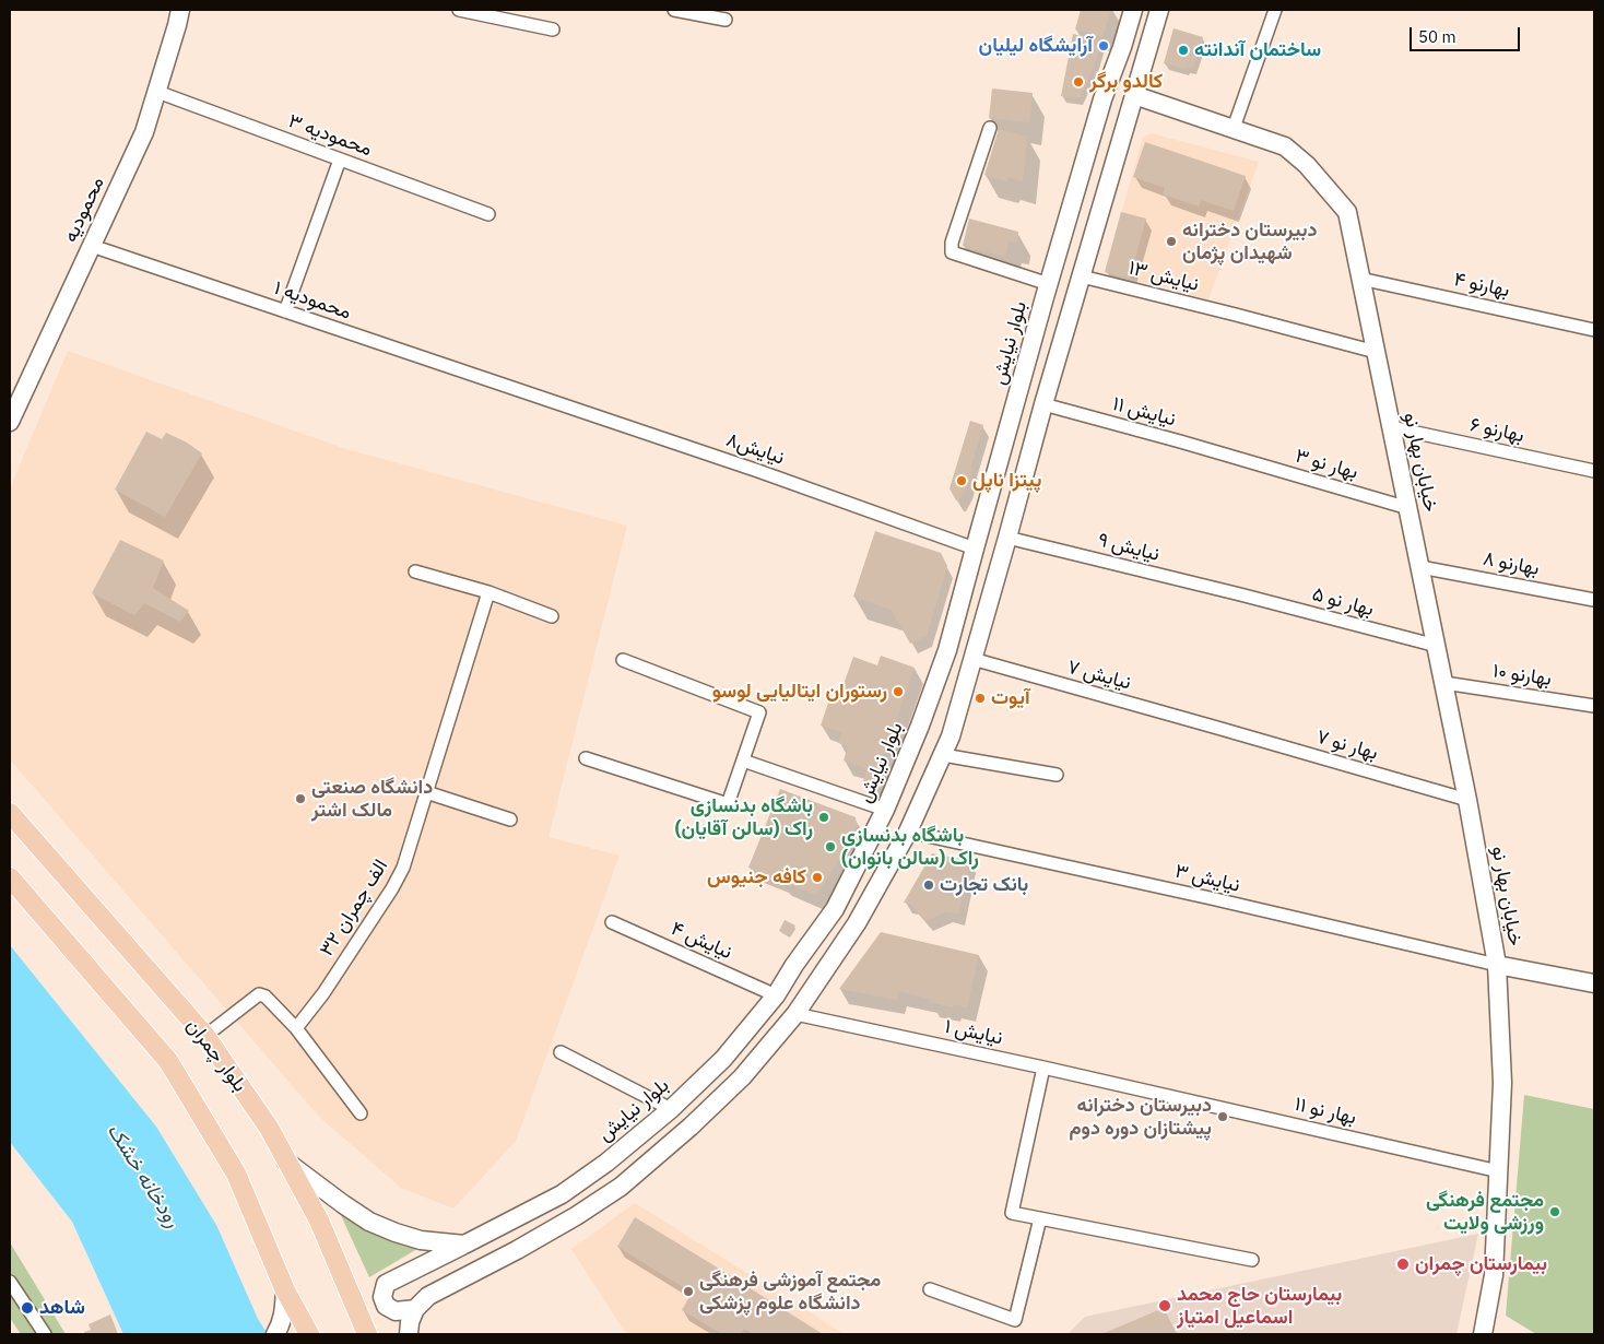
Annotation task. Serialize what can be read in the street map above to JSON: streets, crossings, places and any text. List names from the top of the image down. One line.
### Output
{"streets":{"main road":["محمودیه","بلوار نیایش","خیابان بهار نو","بلوار چمران"],"street":["۳ محمودیه","نیایش ۱۳","۴ بهارنو","۱ محمودیه","نیایش ۱۱","۶ بهارنو","نیایش۸","۳ بهار نو","نیایش ۹","۸ بهارنو","۵ بهار نو","نیایش ۷","۱۰ بهارنو","۷ بهار نو","نیایش ۳","۳۲ الف چمران","نیایش ۴","نیایش ۱","۱۱ بهار نو"]},"crossings":[["۳ محمودیه","محمودیه"],["محمودیه","۱ محمودیه"],["نیایش ۱۳","خیابان بهار نو"],["۴ بهارنو","خیابان بهار نو"],["۱ محمودیه","نیایش۸"],["بلوار نیایش","نیایش۸"],["بلوار نیایش","نیایش ۴"],["نیایش ۱۱","۳ بهار نو"],["۶ بهارنو","خیابان بهار نو"],["خیابان بهار نو","۳ بهار نو"],["خیابان بهار نو","۸ بهارنو"],["خیابان بهار نو","۵ بهار نو"],["خیابان بهار نو","۱۰ بهارنو"],["خیابان بهار نو","۷ بهار نو"],["خیابان بهار نو","نیایش ۳"],["خیابان بهار نو","۱۱ بهار نو"],["نیایش ۹","۵ بهار نو"],["نیایش ۷","۷ بهار نو"],["نیایش ۱","۱۱ بهار نو"]],"water":["رودخانه خشک"],"places":["آرایشگاه لیلیان","ساختمان آندانته","کالدو برگر","دبیرستان دخترانه شهیدان پژمان","پیتزا ناپل","رستوران ایتالیایی لوسو","آیوت","دانشگاه صنعتی مالک اشتر","باشگاه بدنسازی راک (سالن آقایان)","باشگاه بدنسازی راک (سالن بانوان)","کافه جنیوس","بانک تجارت","دبیرستان دخترانه پیشتازان دوره دوم","مجتمع فرهنگی ورزشی ولایت","بیمارستان چمران","مجتمع آموزشی فرهنگی دانشگاه علوم پزشکی","بیمارستان حاج محمد اسماعیل امتیاز","شاهد"],"scale_bar":"50 m"}
